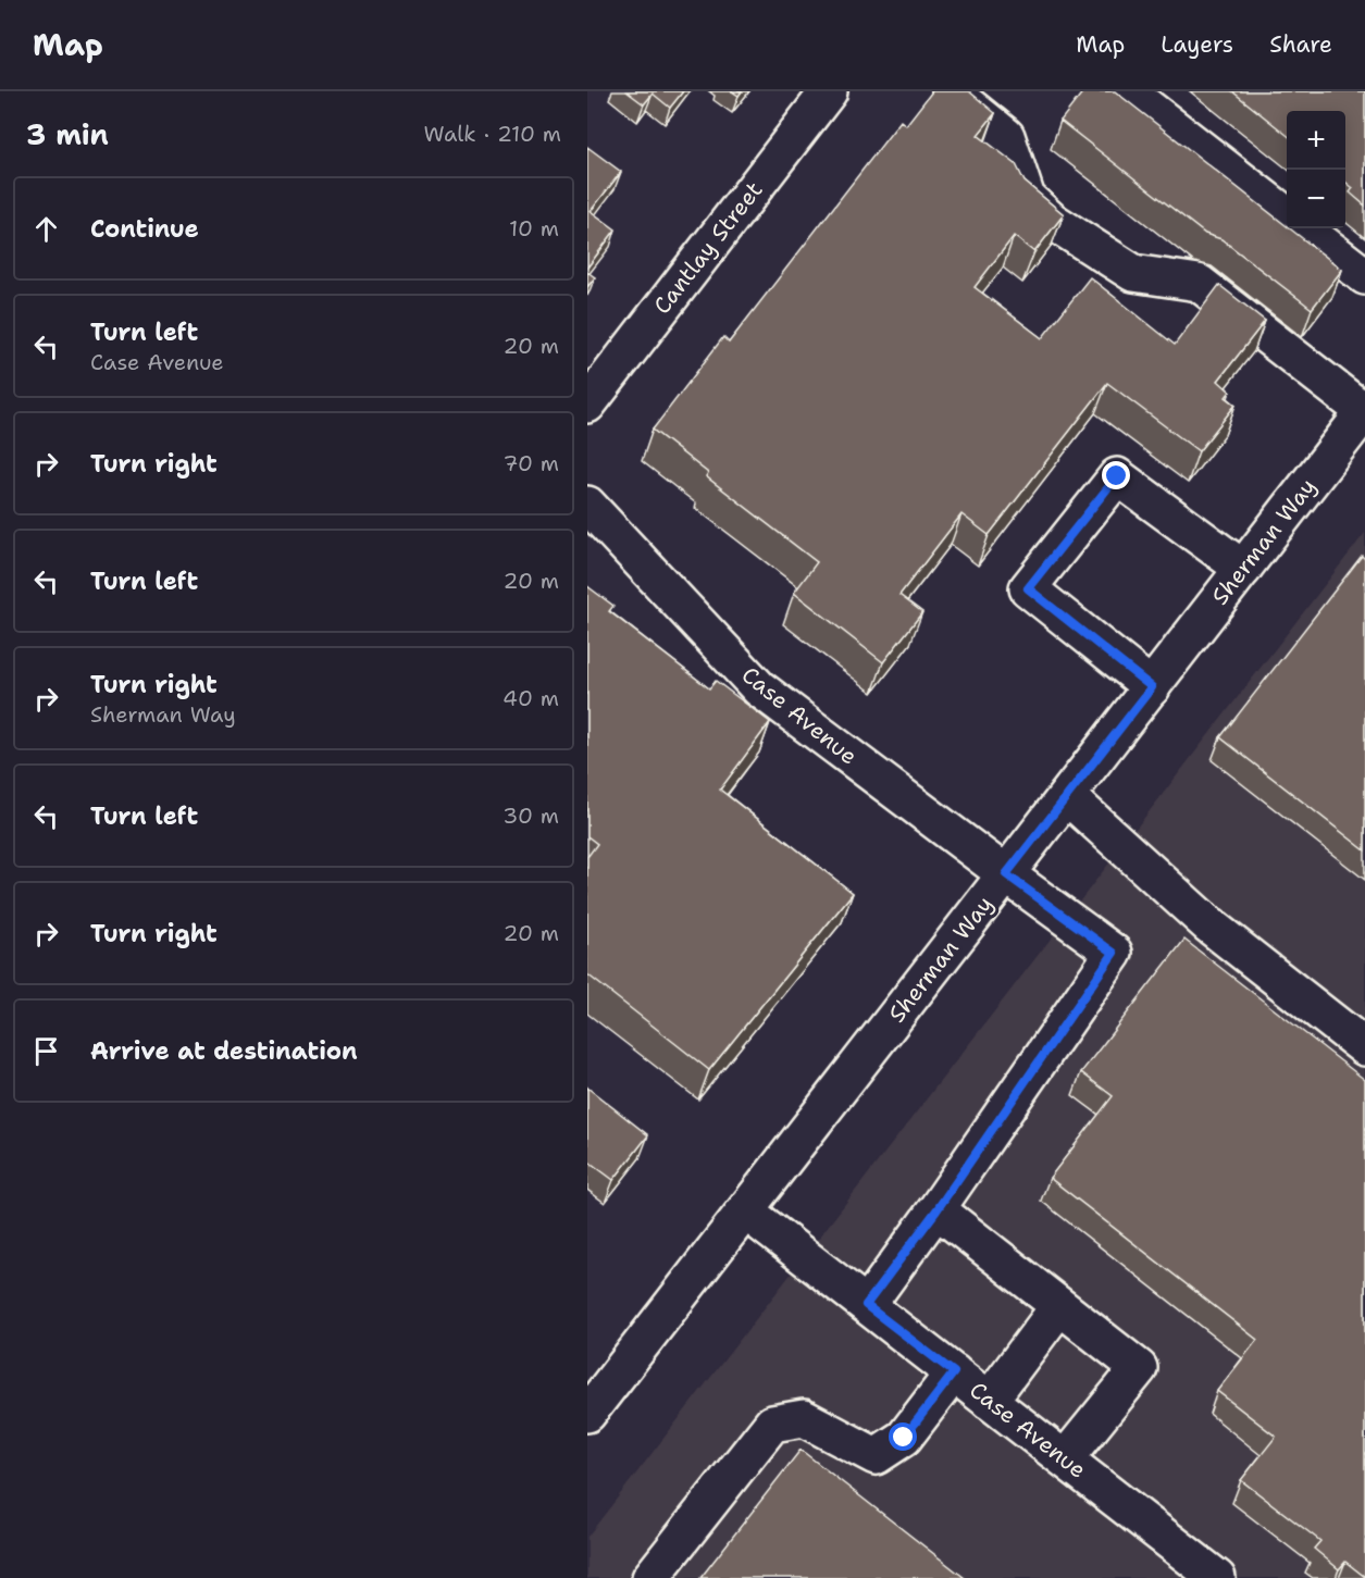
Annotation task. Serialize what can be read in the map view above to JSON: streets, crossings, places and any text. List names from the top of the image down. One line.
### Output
{"streets":{"street":["Cantlay Street","Sherman Way","Case Avenue"]},"crossings":[["Sherman Way","Case Avenue"]],"page":{"header":"Map","nav":["Map","Layers","Share"],"heading":["3 min","Walk · 210 m"],"map_buttons":["+","−"],"list":[["Continue","10 m"],["Turn left","Case Avenue","20 m"],["Turn right","70 m"],["Turn left","20 m"],["Turn right","Sherman Way","40 m"],["Turn left","30 m"],["Turn right","20 m"],"Arrive at destination"]}}
